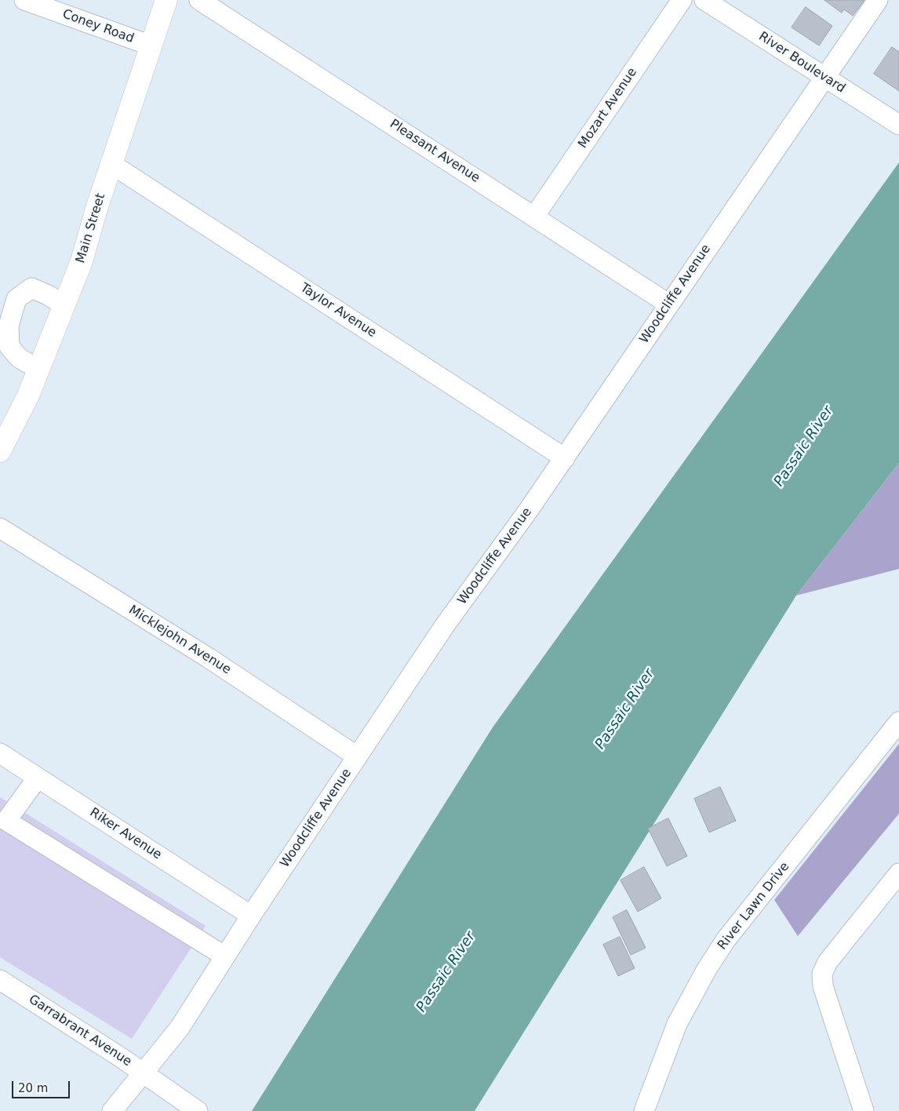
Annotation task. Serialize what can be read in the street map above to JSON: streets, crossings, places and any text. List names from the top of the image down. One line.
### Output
{"streets":{"main road":["Main Street"],"street":["Coney Road","River Boulevard","Mozart Avenue","Pleasant Avenue","Woodcliffe Avenue","Taylor Avenue","Micklejohn Avenue","Riker Avenue","River Lawn Drive","Garrabrant Avenue"]},"crossings":[["Coney Road","Main Street"],["River Boulevard","Woodcliffe Avenue"],["Mozart Avenue","Pleasant Avenue"],["Pleasant Avenue","Woodcliffe Avenue"],["Main Street","Taylor Avenue"],["Woodcliffe Avenue","Taylor Avenue"],["Woodcliffe Avenue","Micklejohn Avenue"],["Woodcliffe Avenue","Riker Avenue"],["Woodcliffe Avenue","Garrabrant Avenue"]],"water":["Passaic River"],"scale_bar":"20 m"}
